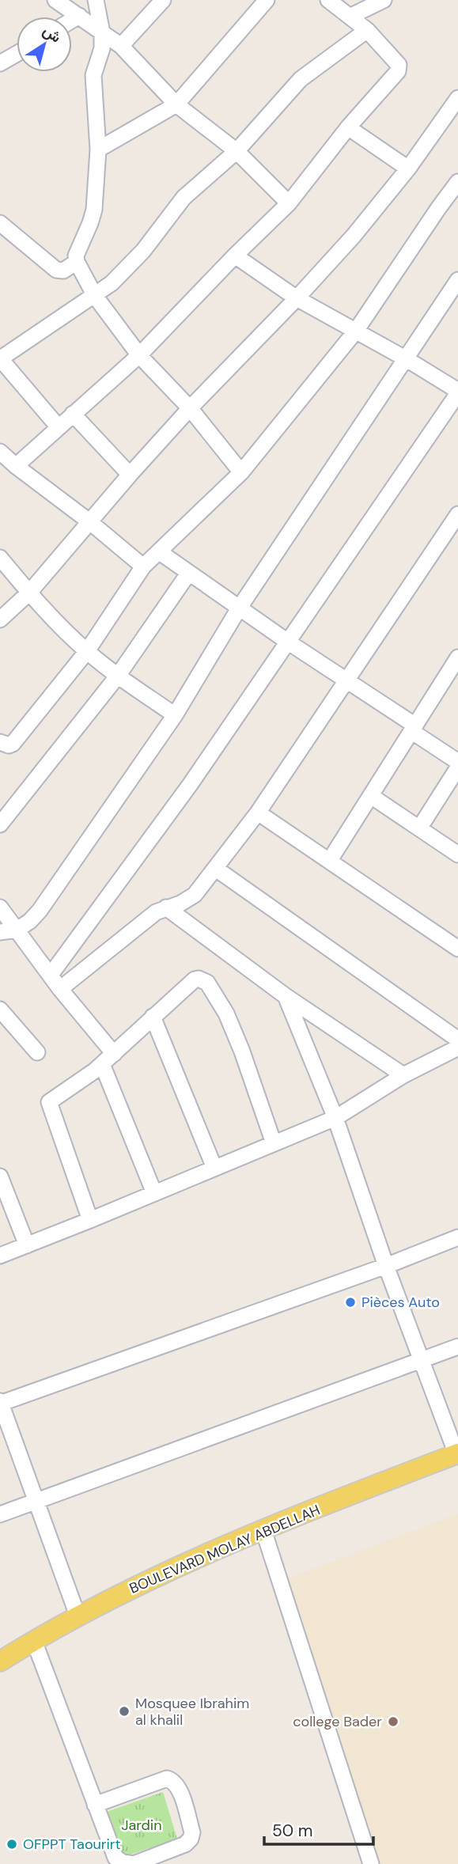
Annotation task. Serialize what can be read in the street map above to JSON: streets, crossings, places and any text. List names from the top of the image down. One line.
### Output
{"streets":{"main road":["BOULEVARD MOLAY ABDELLAH"]},"parks":["Jardin"],"places":["Pièces Auto","Mosquee Ibrahim al khalil","college Bader","OFPPT Taourirt"],"scale_bar":"50 m","north":"top right"}
